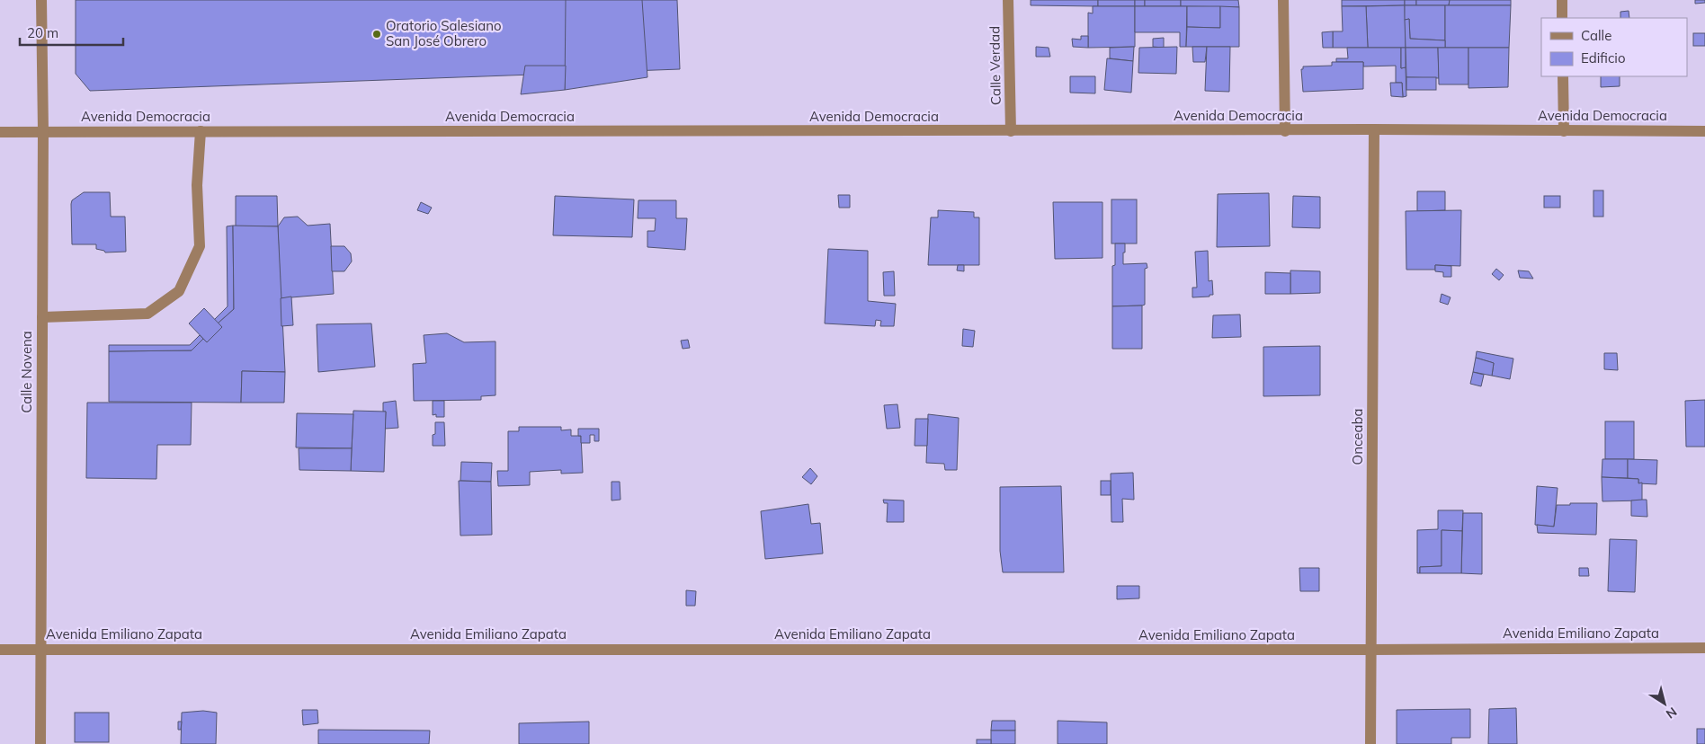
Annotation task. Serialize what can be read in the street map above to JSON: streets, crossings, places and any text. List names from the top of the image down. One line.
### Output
{"streets":{"street":["Calle Verdad","Avenida Democracia","Calle Novena","Onceaba","Avenida Emiliano Zapata"]},"crossings":[["Calle Verdad","Avenida Democracia"],["Avenida Democracia","Calle Novena"],["Avenida Democracia","Onceaba"],["Calle Novena","Avenida Emiliano Zapata"],["Onceaba","Avenida Emiliano Zapata"]],"places":["Oratorio Salesiano San José Obrero"],"legend":["Calle","Edificio"],"scale_bar":"20 m","north":"bottom right"}
